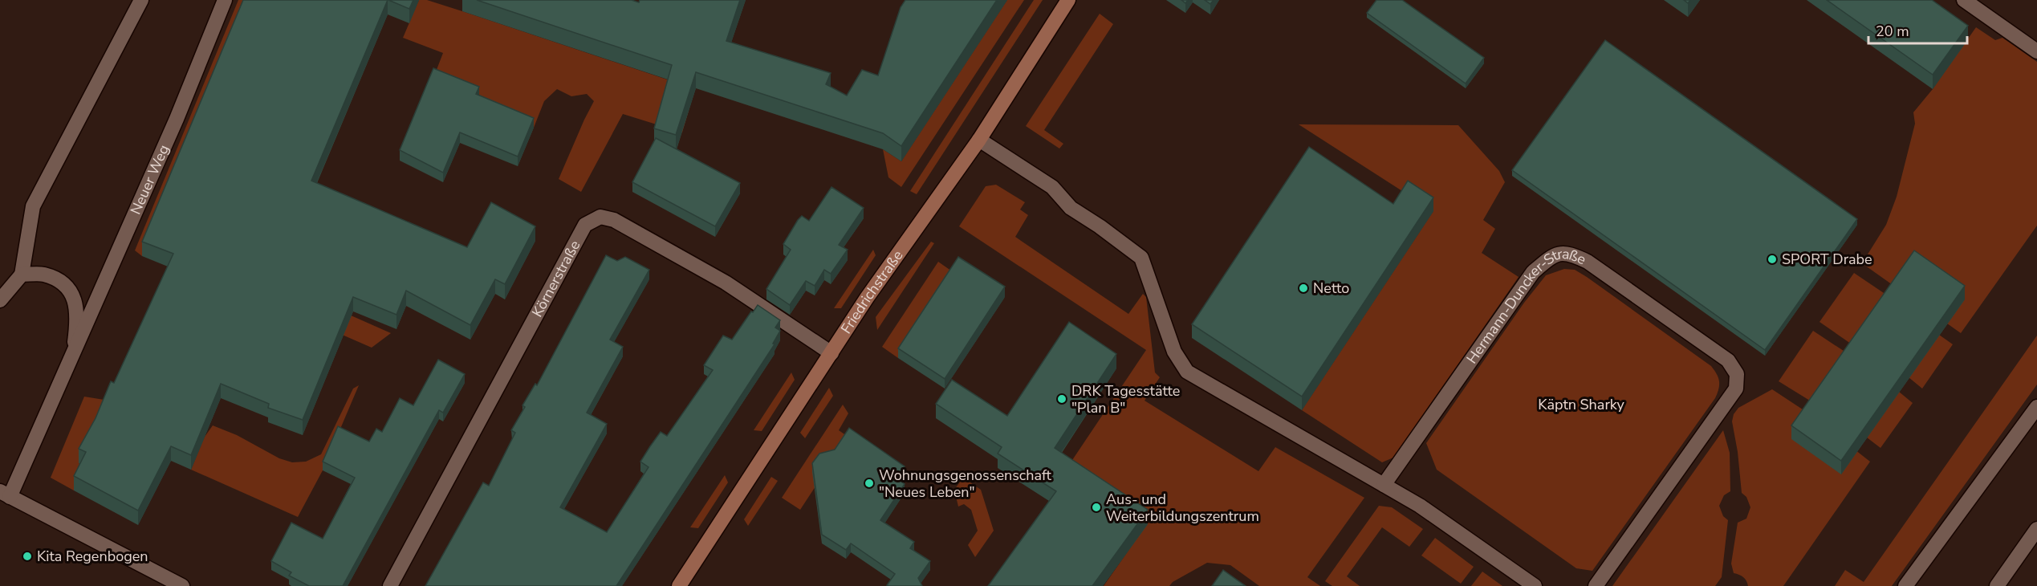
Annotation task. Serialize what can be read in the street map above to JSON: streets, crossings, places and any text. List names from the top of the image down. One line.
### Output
{"streets":{"street":["Neuer Weg","Körnerstraße","Friedrichstraße","Hermann-Duncker-Straße"]},"crossings":[["Körnerstraße","Friedrichstraße"]],"parks":["Käptn Sharky"],"places":["SPORT Drabe","Netto","DRK Tagesstätte \"Plan B\"","Wohnungsgenossenschaft \"Neues Leben\"","Aus- und Weiterbildungszentrum","Kita Regenbogen"],"scale_bar":"20 m"}
